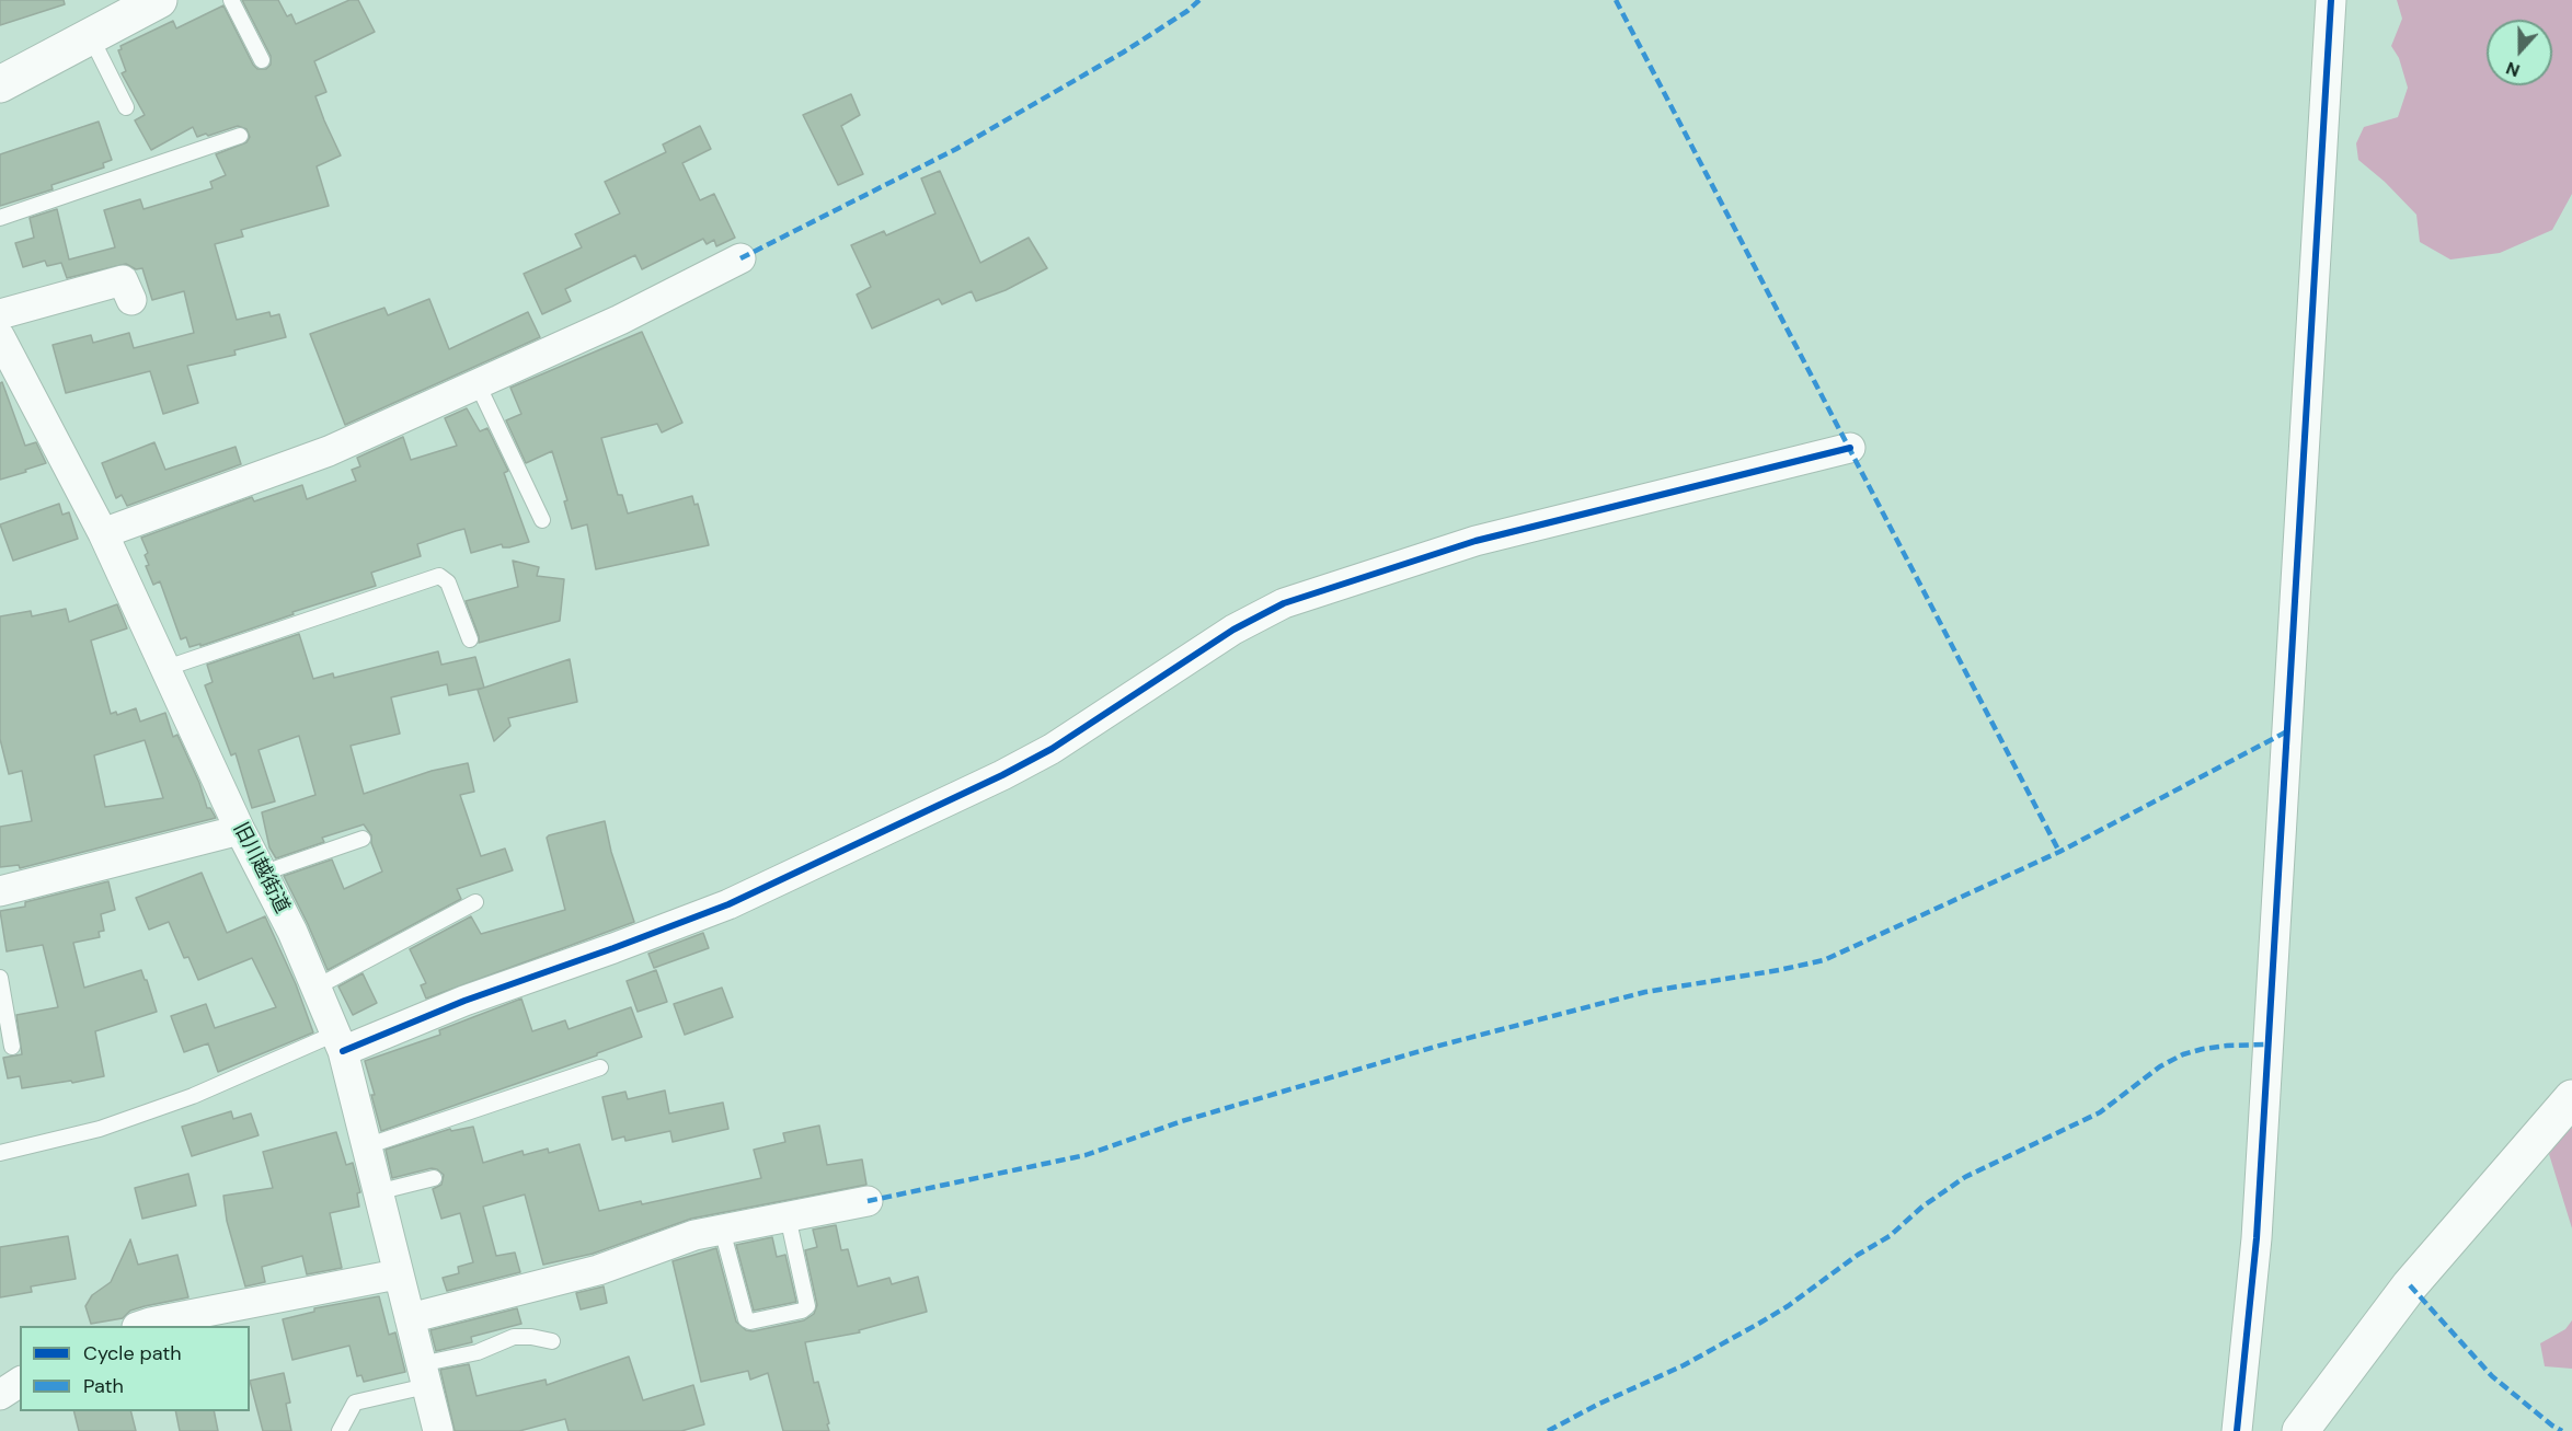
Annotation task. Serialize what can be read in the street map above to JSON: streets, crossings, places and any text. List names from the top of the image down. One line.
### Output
{"streets":{"street":["旧川越街道"]},"legend":["Cycle path","Path"],"north":"bottom"}
